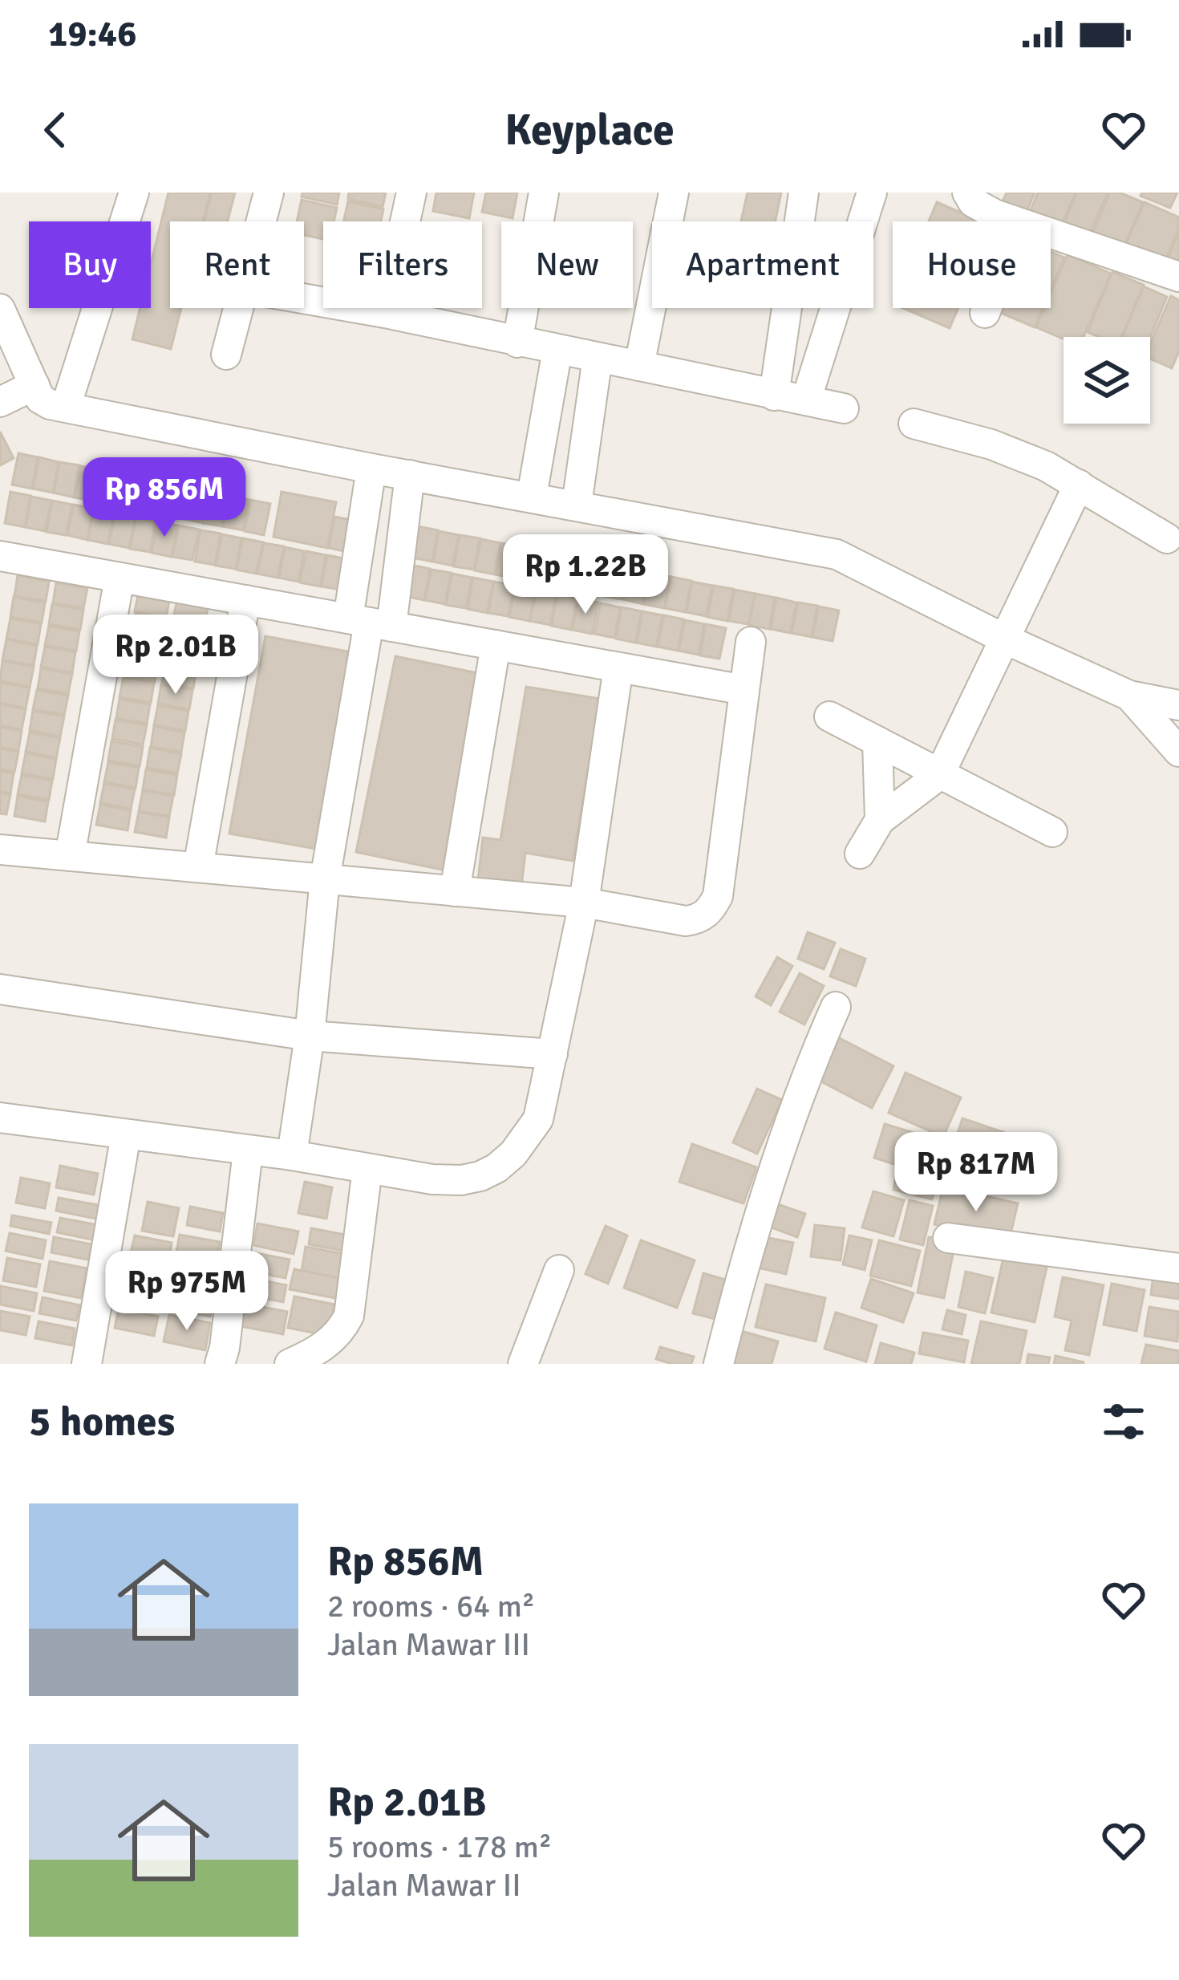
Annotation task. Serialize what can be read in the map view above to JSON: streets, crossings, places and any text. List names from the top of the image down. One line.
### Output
{"page":{"status":"19:46","header":"Keyplace","chip":["Buy","Rent","Filters","New","Apartment","House"],"price":["Rp 856M","Rp 1.22B","Rp 2.01B","Rp 817M","Rp 975M"],"heading":"5 homes","list":[{"name":"Rp 856M","note":"2 rooms · 64 m² · Jalan Mawar III"},{"name":"Rp 2.01B","note":"5 rooms · 178 m² · Jalan Mawar II"}]}}
